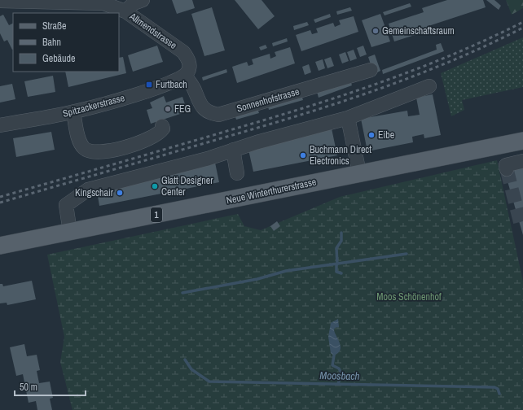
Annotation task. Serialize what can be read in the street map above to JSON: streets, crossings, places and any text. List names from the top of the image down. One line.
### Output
{"streets":{"main road":["Neue Winterthurerstrasse","1"],"street":["Allmendstrasse","Sonnenhofstrasse","Spitzackerstrasse"]},"crossings":[["Allmendstrasse","Sonnenhofstrasse"],["Allmendstrasse","Spitzackerstrasse"],["Sonnenhofstrasse","Spitzackerstrasse"]],"water":["Moosbach"],"parks":["Moos Schönenhof"],"places":{"other":["Gemeinschaftsraum","FEG","Eibe","Buchmann Direct Electronics","Glatt Designer Center","Kingschair"],"transit":["Furtbach"]},"legend":["Straße","Bahn","Gebäude"],"scale_bar":"50 m"}
